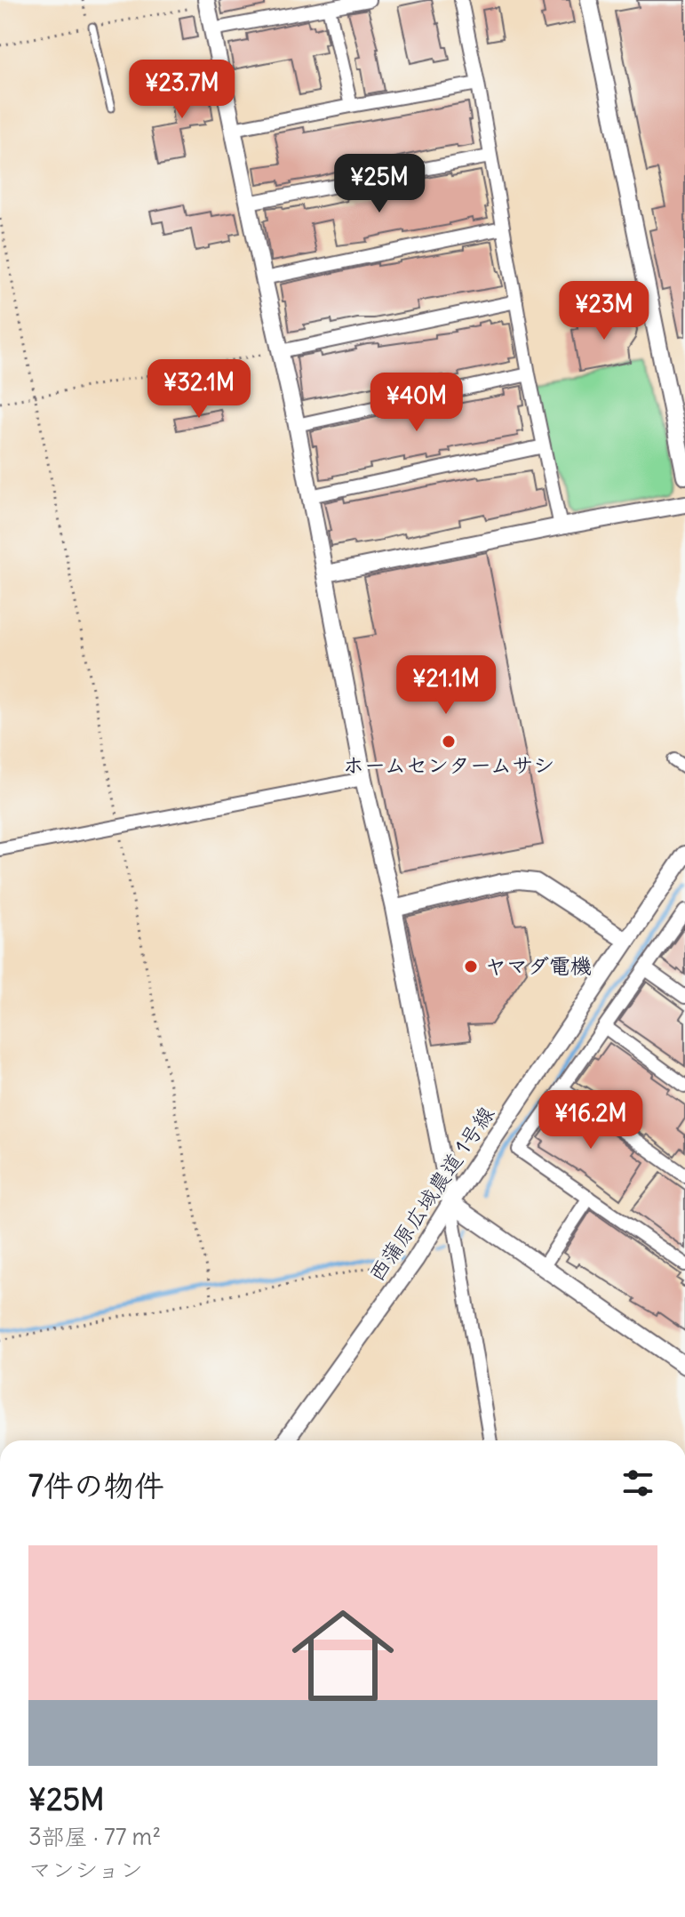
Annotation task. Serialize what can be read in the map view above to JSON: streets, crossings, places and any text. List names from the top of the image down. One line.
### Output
{"streets":{"street":["西蒲原広域農道 1号線"]},"places":["ホームセンタームサシ","ヤマダ電機"],"page":{"price":["¥23.7M","¥25M","¥23M","¥32.1M","¥40M","¥21.1M","¥16.2M"],"heading":"7件の物件","list":[{"name":"¥25M","note":"3部屋 · 77 m² · マンション"}]}}
